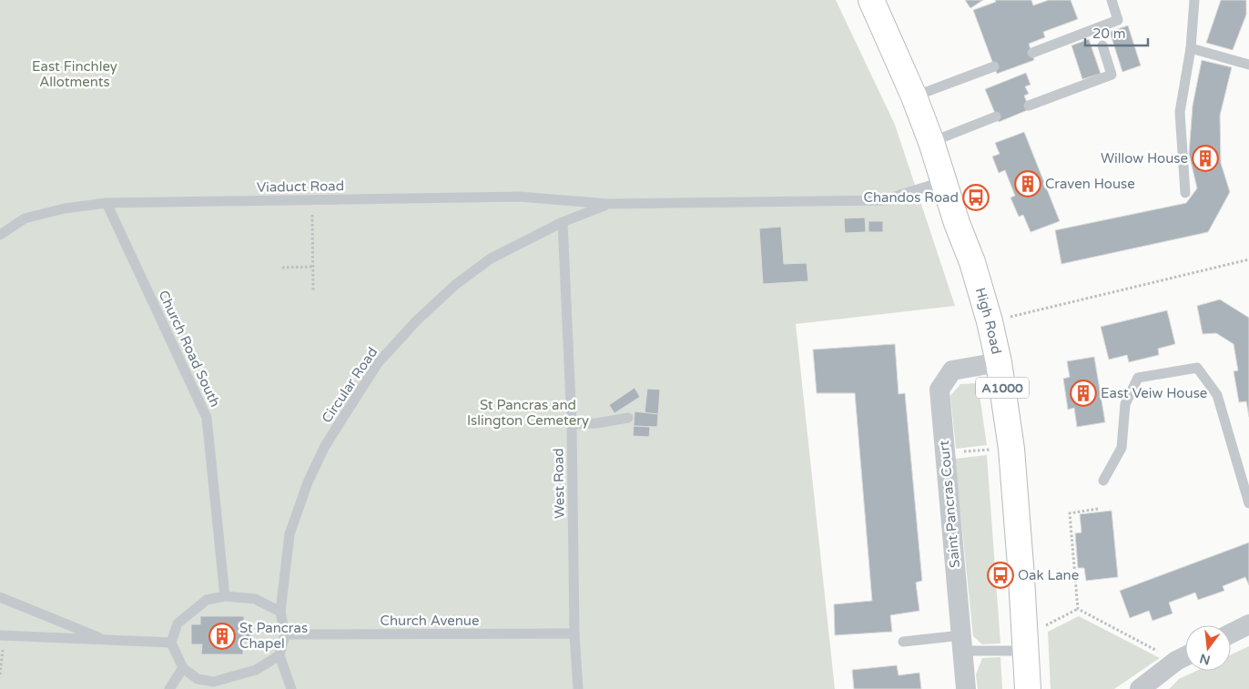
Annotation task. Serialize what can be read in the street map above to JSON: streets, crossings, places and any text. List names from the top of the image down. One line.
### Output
{"streets":{"main road":["High Road","A1000"],"street":["Saint Pancras Court"],"lane":["Viaduct Road","Church Road South","Circular Road","West Road","Church Avenue"]},"crossings":[["Viaduct Road","High Road"],["Viaduct Road","Church Road South"],["Viaduct Road","Circular Road"],["High Road","Saint Pancras Court"],["Church Road South","Circular Road"],["Church Road South","Church Avenue"],["Circular Road","West Road"],["Circular Road","Church Avenue"],["West Road","Church Avenue"]],"parks":["East Finchley Allotments","St Pancras and Islington Cemetery"],"places":{"building":["Willow House","Craven House","East Veiw House","St Pancras Chapel"],"bus stop":["Chandos Road","Oak Lane"]},"scale_bar":"20 m","north":"bottom"}
